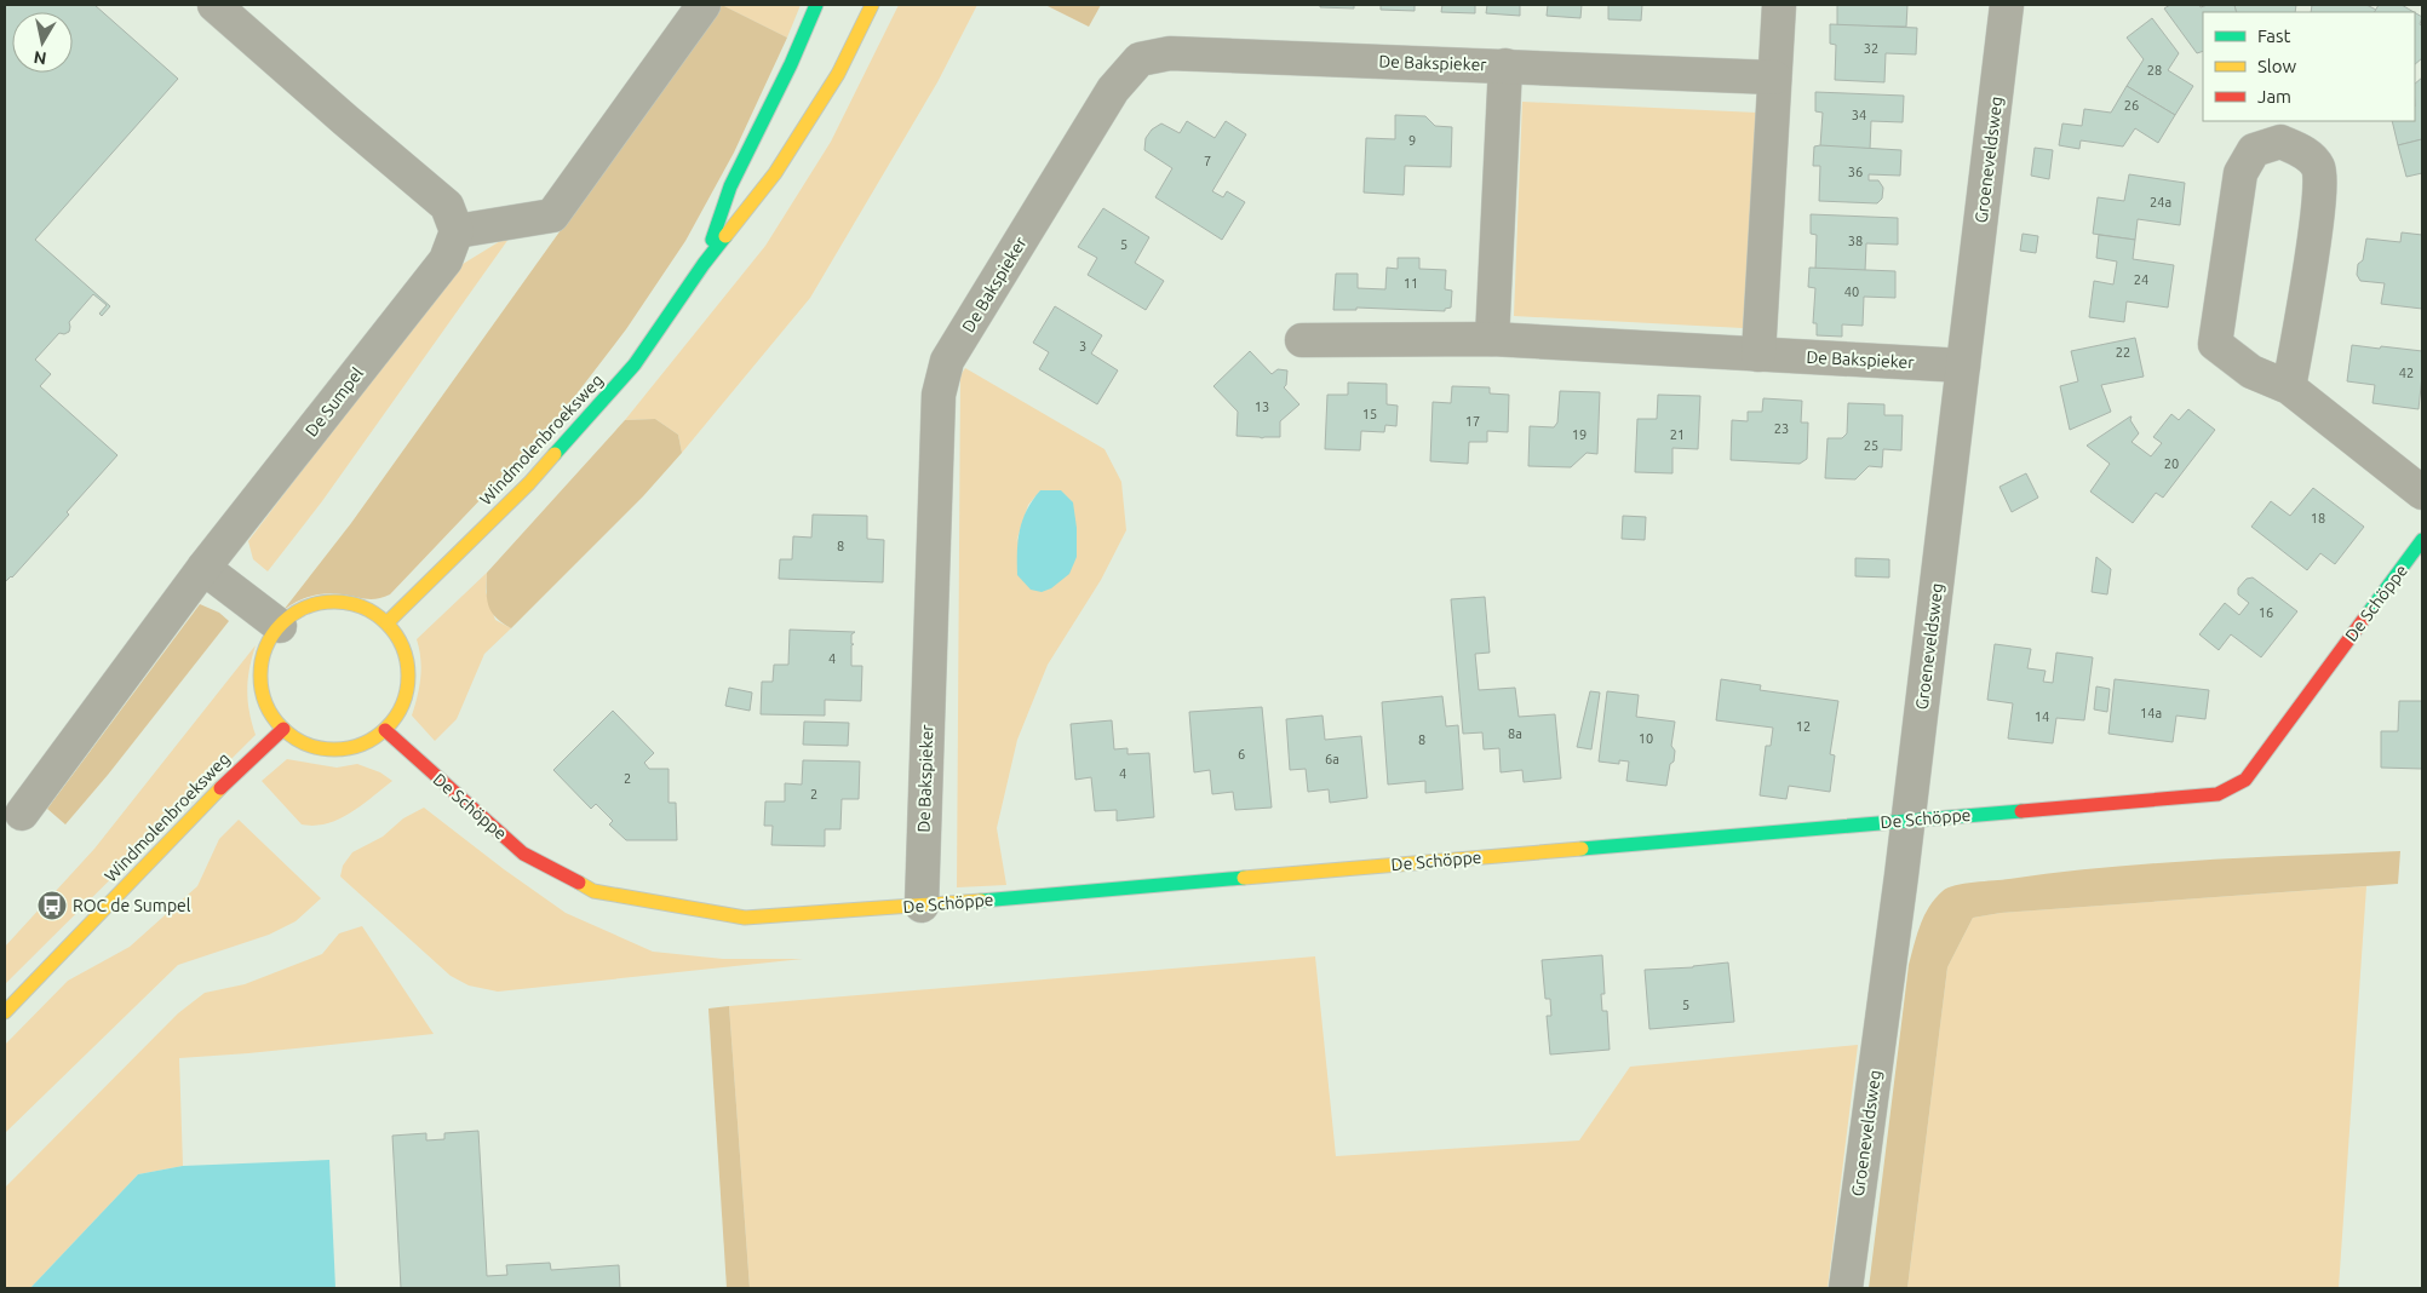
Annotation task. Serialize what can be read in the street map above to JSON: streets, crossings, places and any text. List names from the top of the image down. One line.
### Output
{"streets":{"street":["De Bakspieker","Groeneveldsweg","De Sumpel","Windmolenbroeksweg","De Schöppe"]},"crossings":[["De Bakspieker","Groeneveldsweg"],["De Bakspieker","De Schöppe"],["Groeneveldsweg","De Schöppe"],["Windmolenbroeksweg","De Schöppe"]],"places":{"bus stop":["ROC de Sumpel"]},"house_numbers":["32","28","26","34","9","7","36","24a","38","5","24","11","40","3","22","42","13","15","17","23","19","21","25","20","18","8","16","4","14a","14","12","8a","10","8","6","6a","4","2","2","5"],"legend":["Fast","Slow","Jam"],"north":"bottom"}
